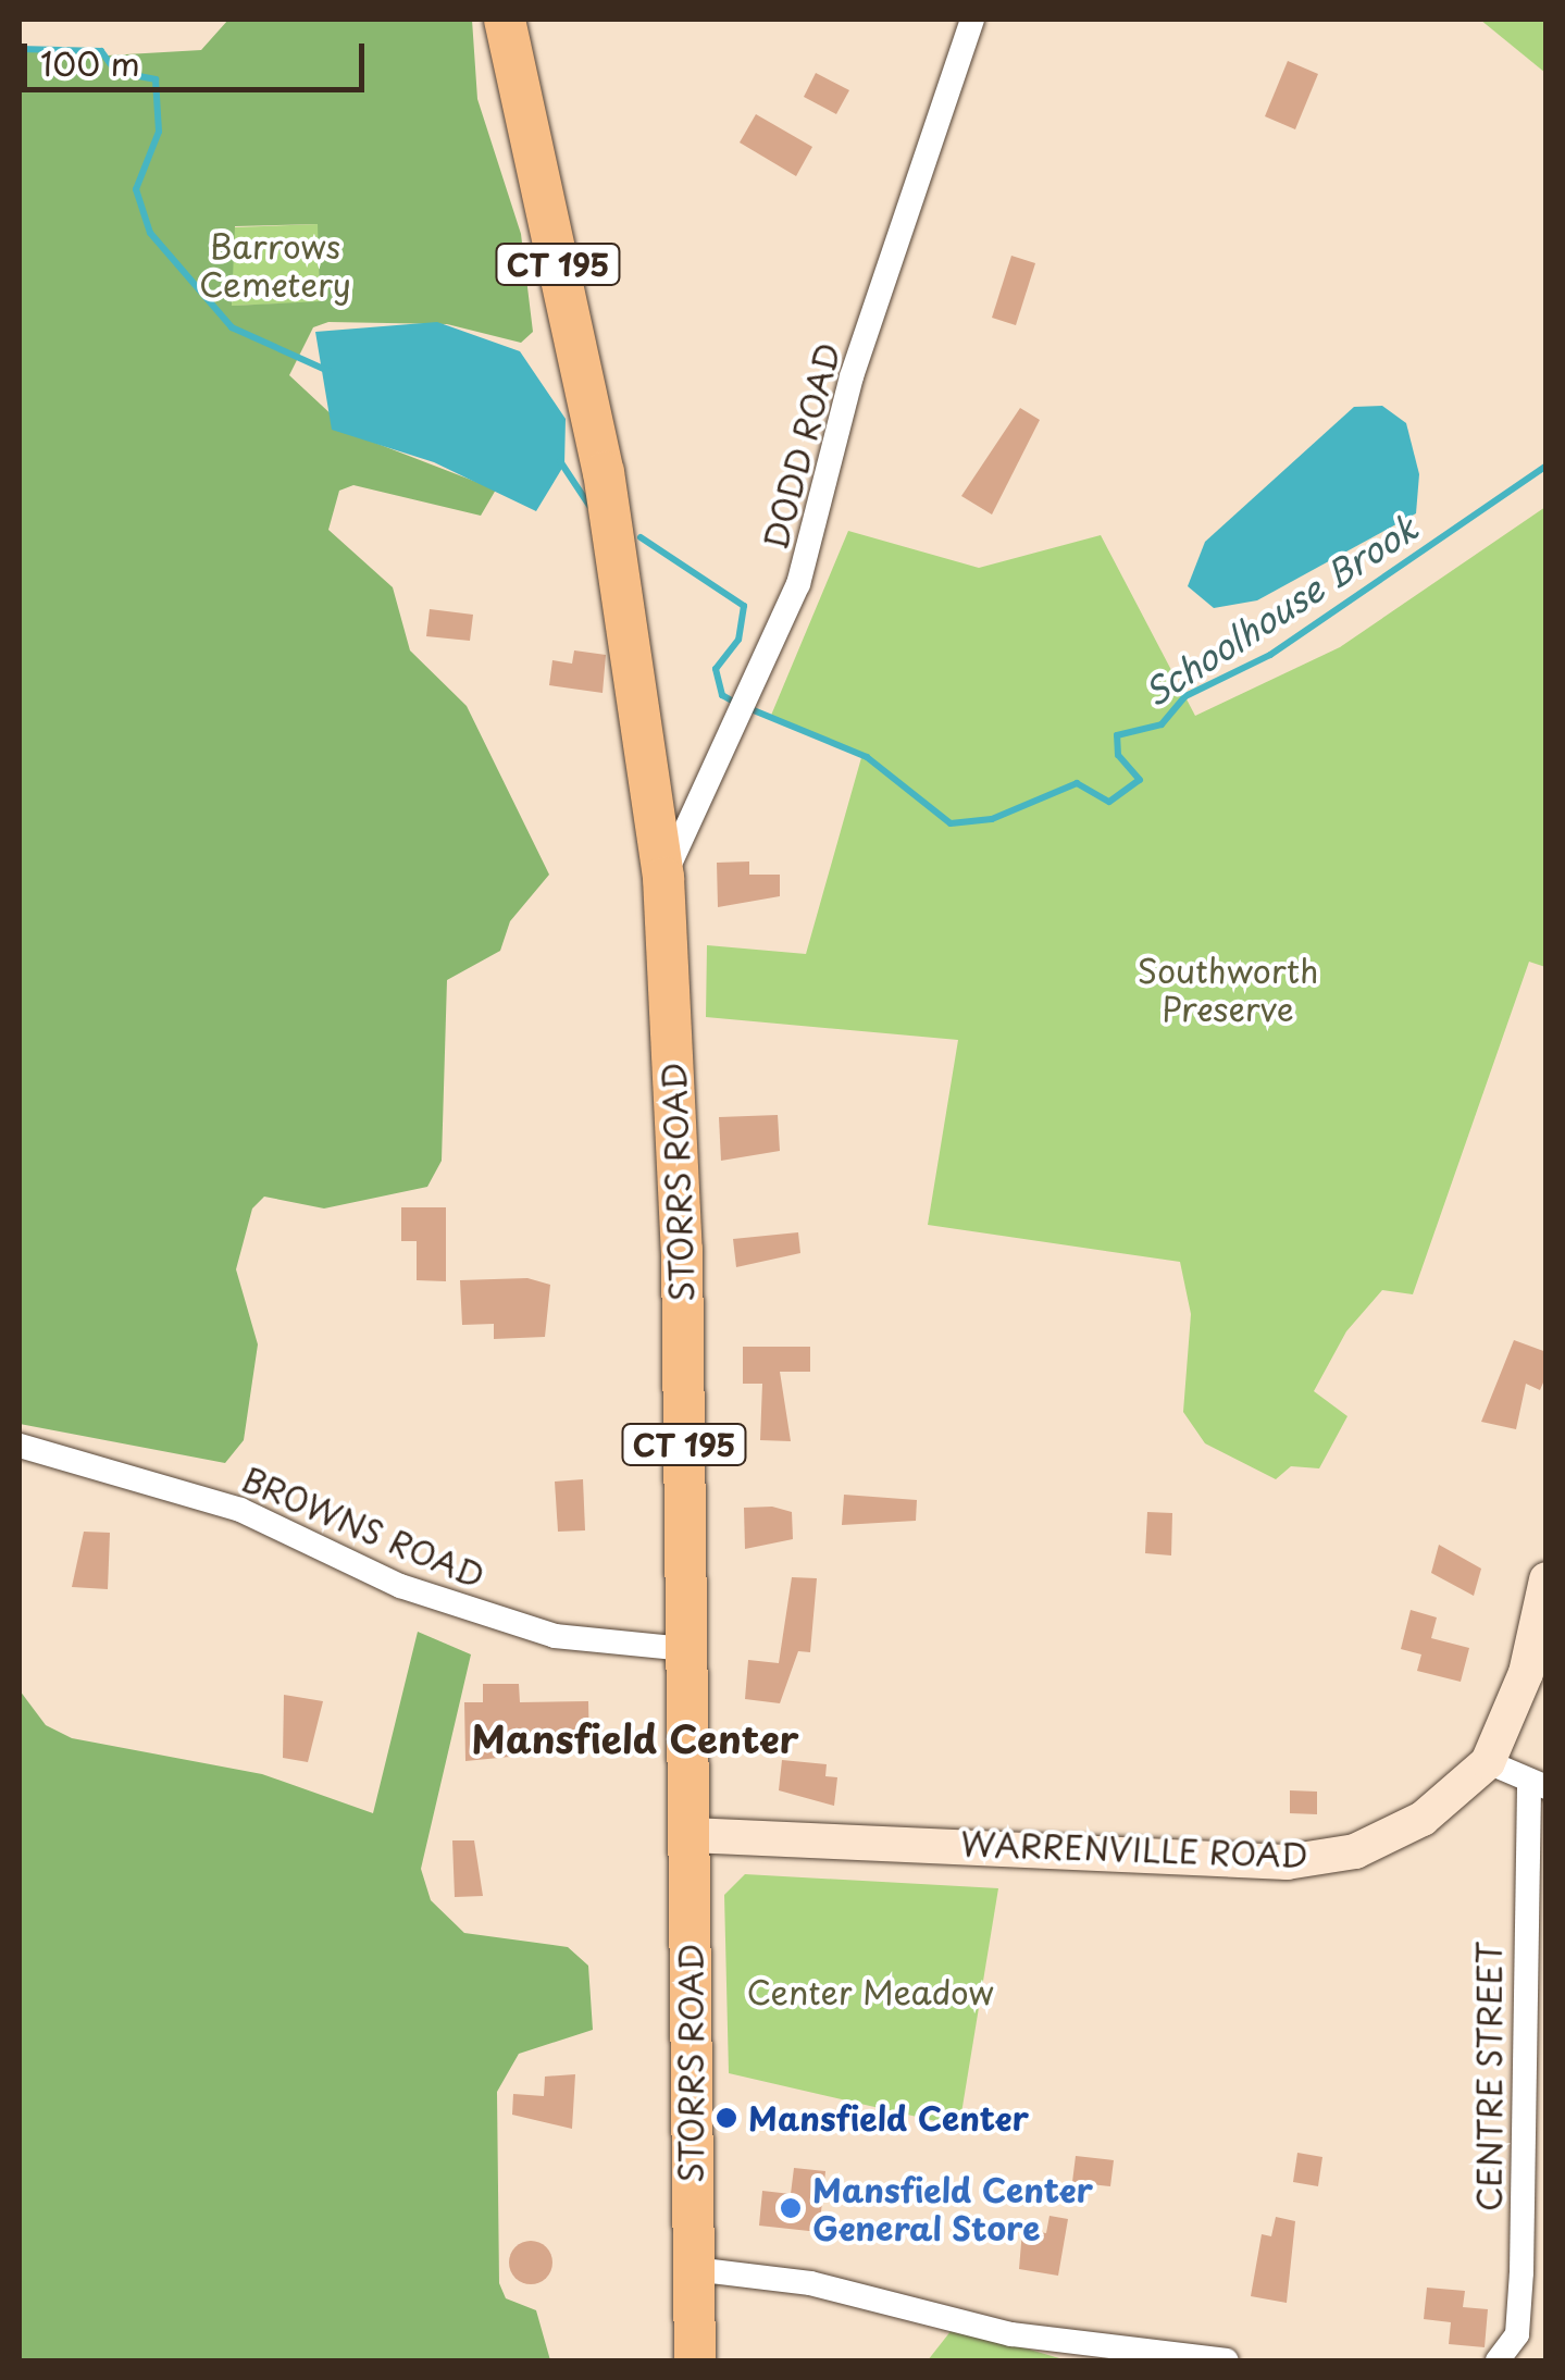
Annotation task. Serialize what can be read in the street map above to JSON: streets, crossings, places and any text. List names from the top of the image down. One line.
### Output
{"streets":{"main road":["CT 195","STORRS ROAD","WARRENVILLE ROAD"],"street":["DODD ROAD","BROWNS ROAD","CENTRE STREET"]},"crossings":[["DODD ROAD","STORRS ROAD"],["STORRS ROAD","BROWNS ROAD"],["STORRS ROAD","WARRENVILLE ROAD"]],"districts":["Mansfield Center"],"water":["Schoolhouse Brook"],"parks":["Barrows Cemetery","Southworth Preserve","Center Meadow"],"places":["Mansfield Center","Mansfield Center General Store"],"scale_bar":"100 m"}
